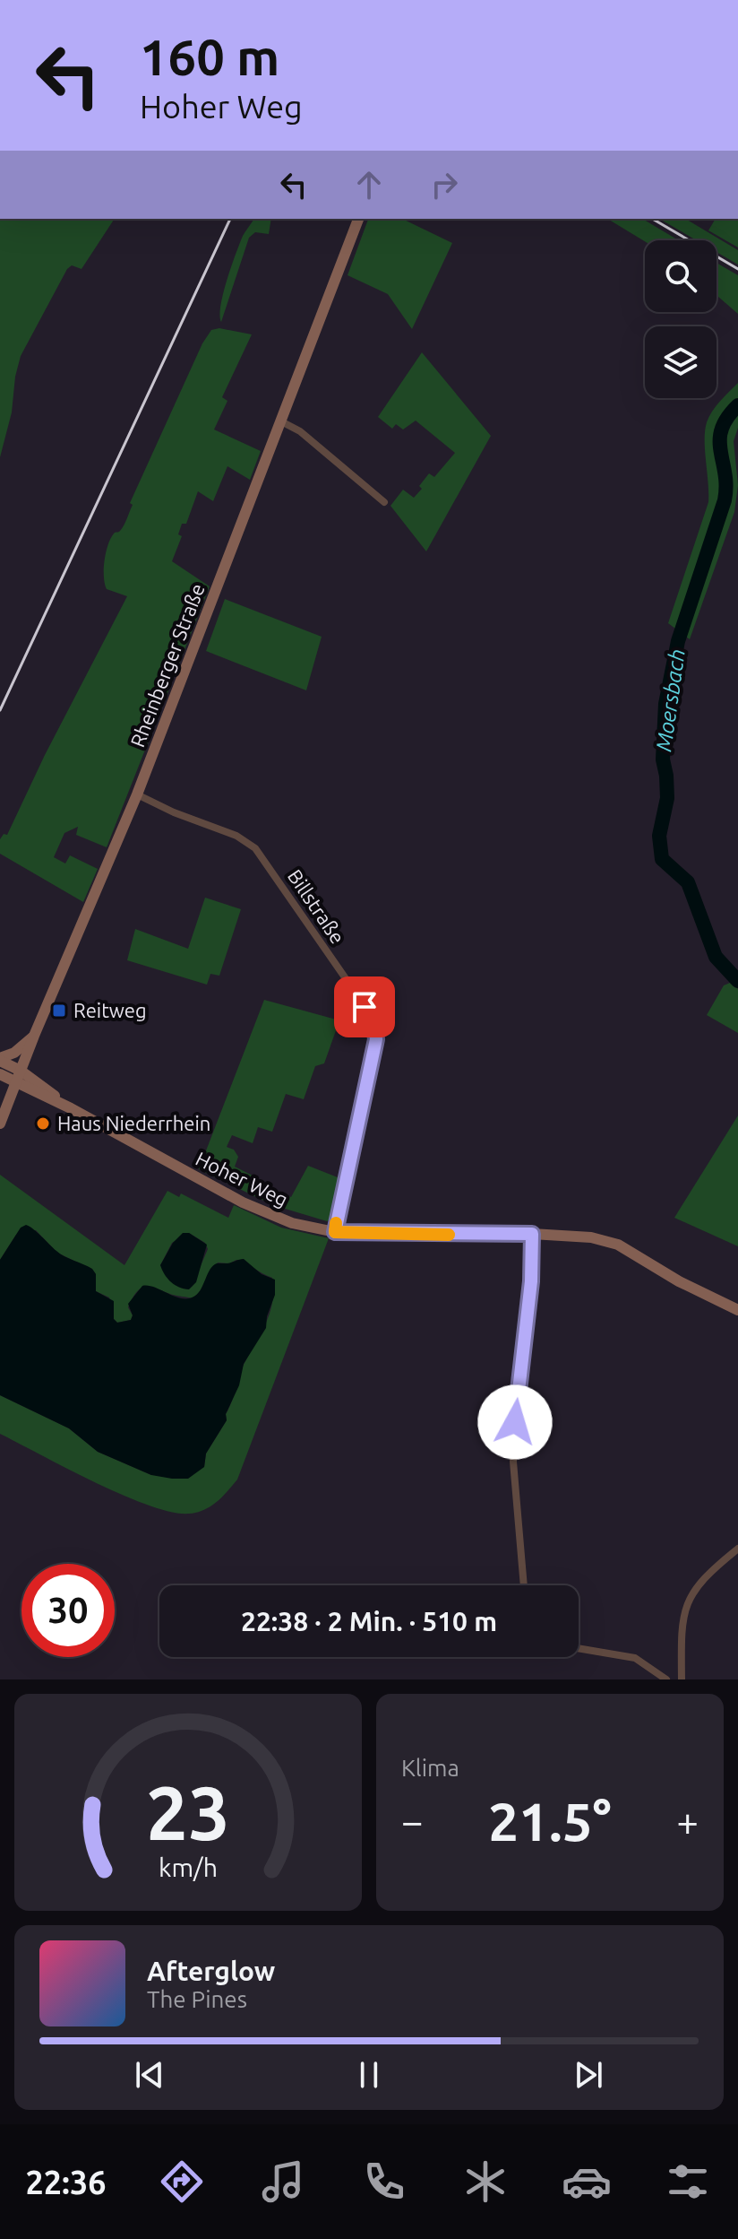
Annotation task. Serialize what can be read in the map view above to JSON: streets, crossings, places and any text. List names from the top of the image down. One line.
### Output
{"streets":{"main road":["Rheinberger Straße","Hoher Weg"],"street":["Billstraße"]},"crossings":[["Rheinberger Straße","Billstraße"],["Rheinberger Straße","Hoher Weg"],["Billstraße","Hoher Weg"]],"water":["Moersbach"],"places":{"transit":["Reitweg"],"other":["Haus Niederrhein"]},"page":{"turn":["160 m","Hoher Weg"],"limit":"30","trip":"22:38 · 2 Min. · 510 m","tile":"Klima","heat":["−","21.5°","+"],"song":["Afterglow","The Pines"],"tabs":"22:36","gauge":["23","km/h"]}}
